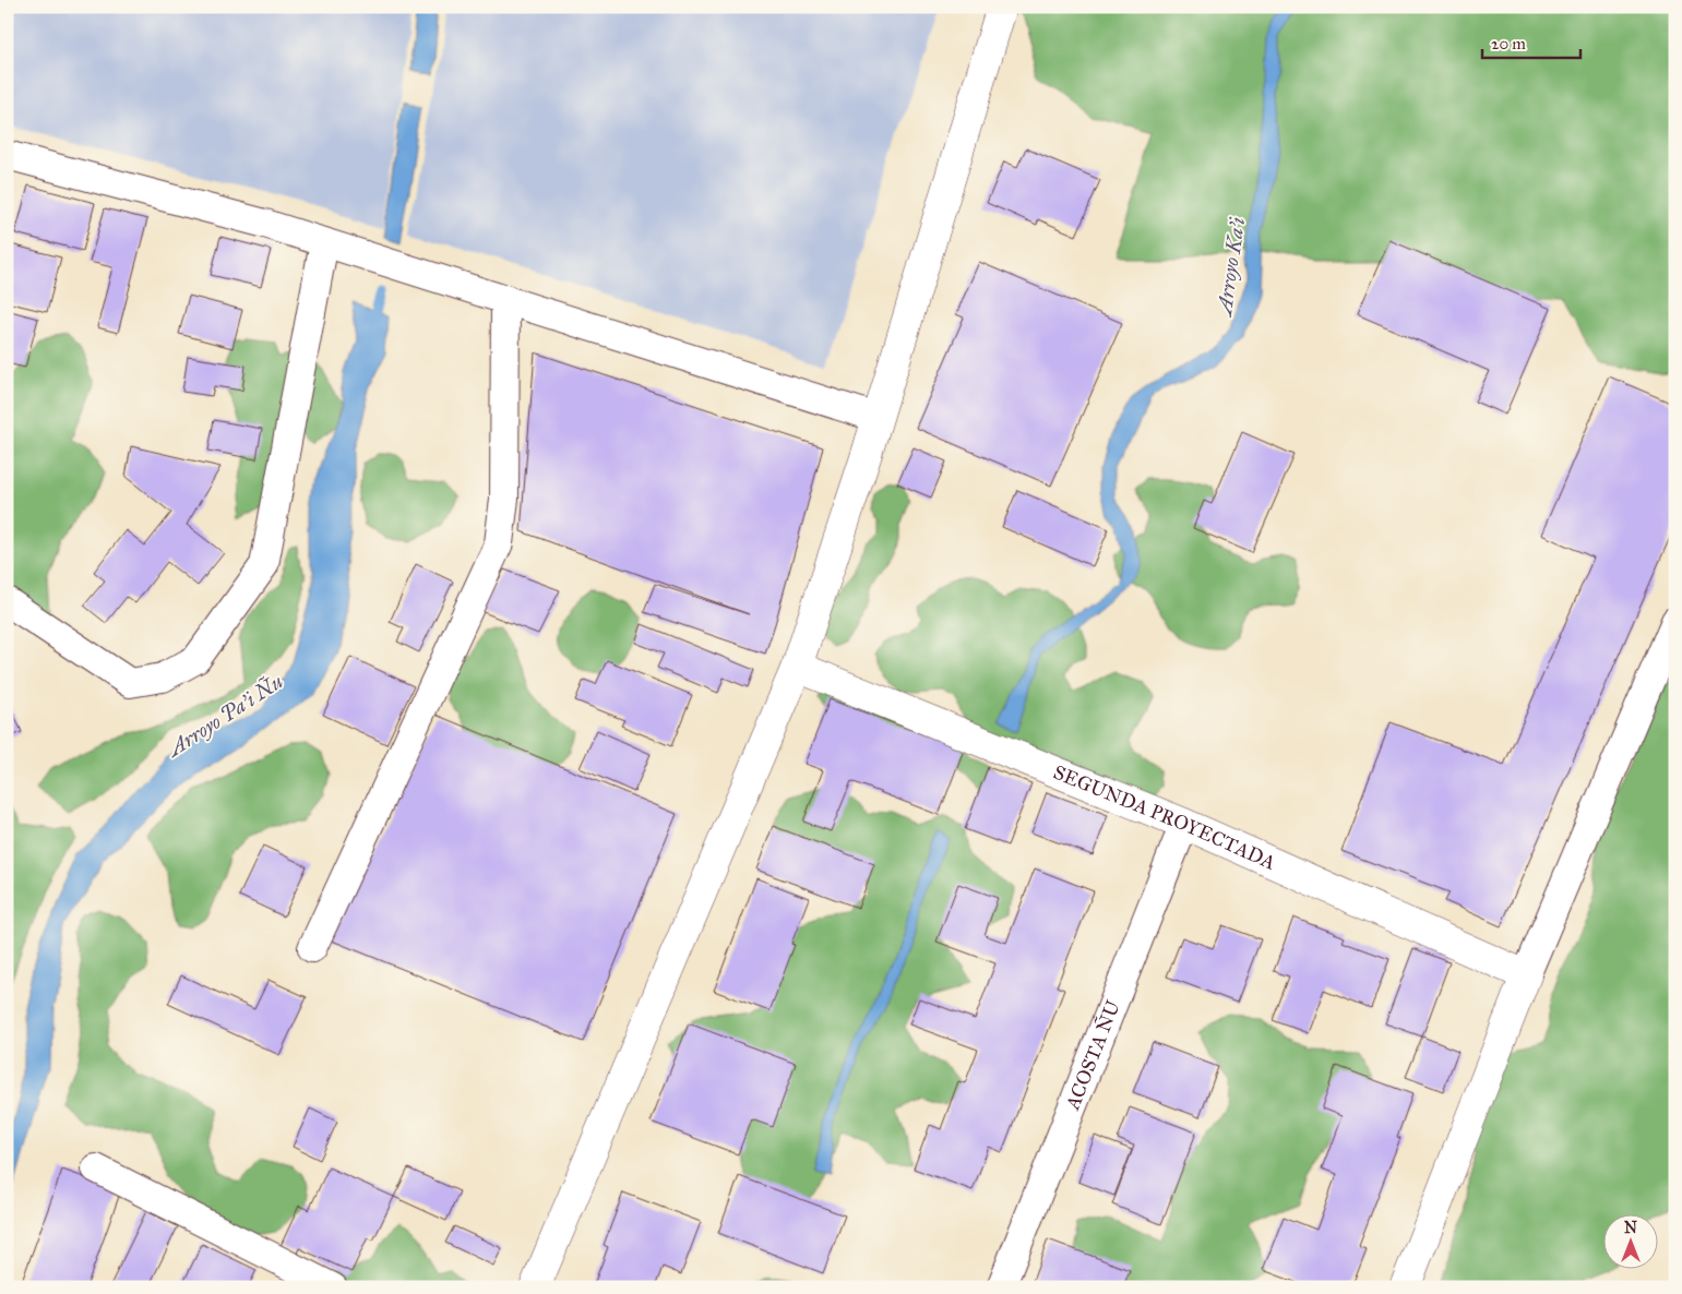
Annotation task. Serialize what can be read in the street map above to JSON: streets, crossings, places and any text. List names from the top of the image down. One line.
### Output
{"streets":{"main road":["SEGUNDA PROYECTADA"],"street":["ACOSTA ÑU"]},"crossings":[["SEGUNDA PROYECTADA","ACOSTA ÑU"]],"water":["Arroyo Ka'i","Arroyo Pa'i Ñu"],"scale_bar":"20 m","north":"top"}
